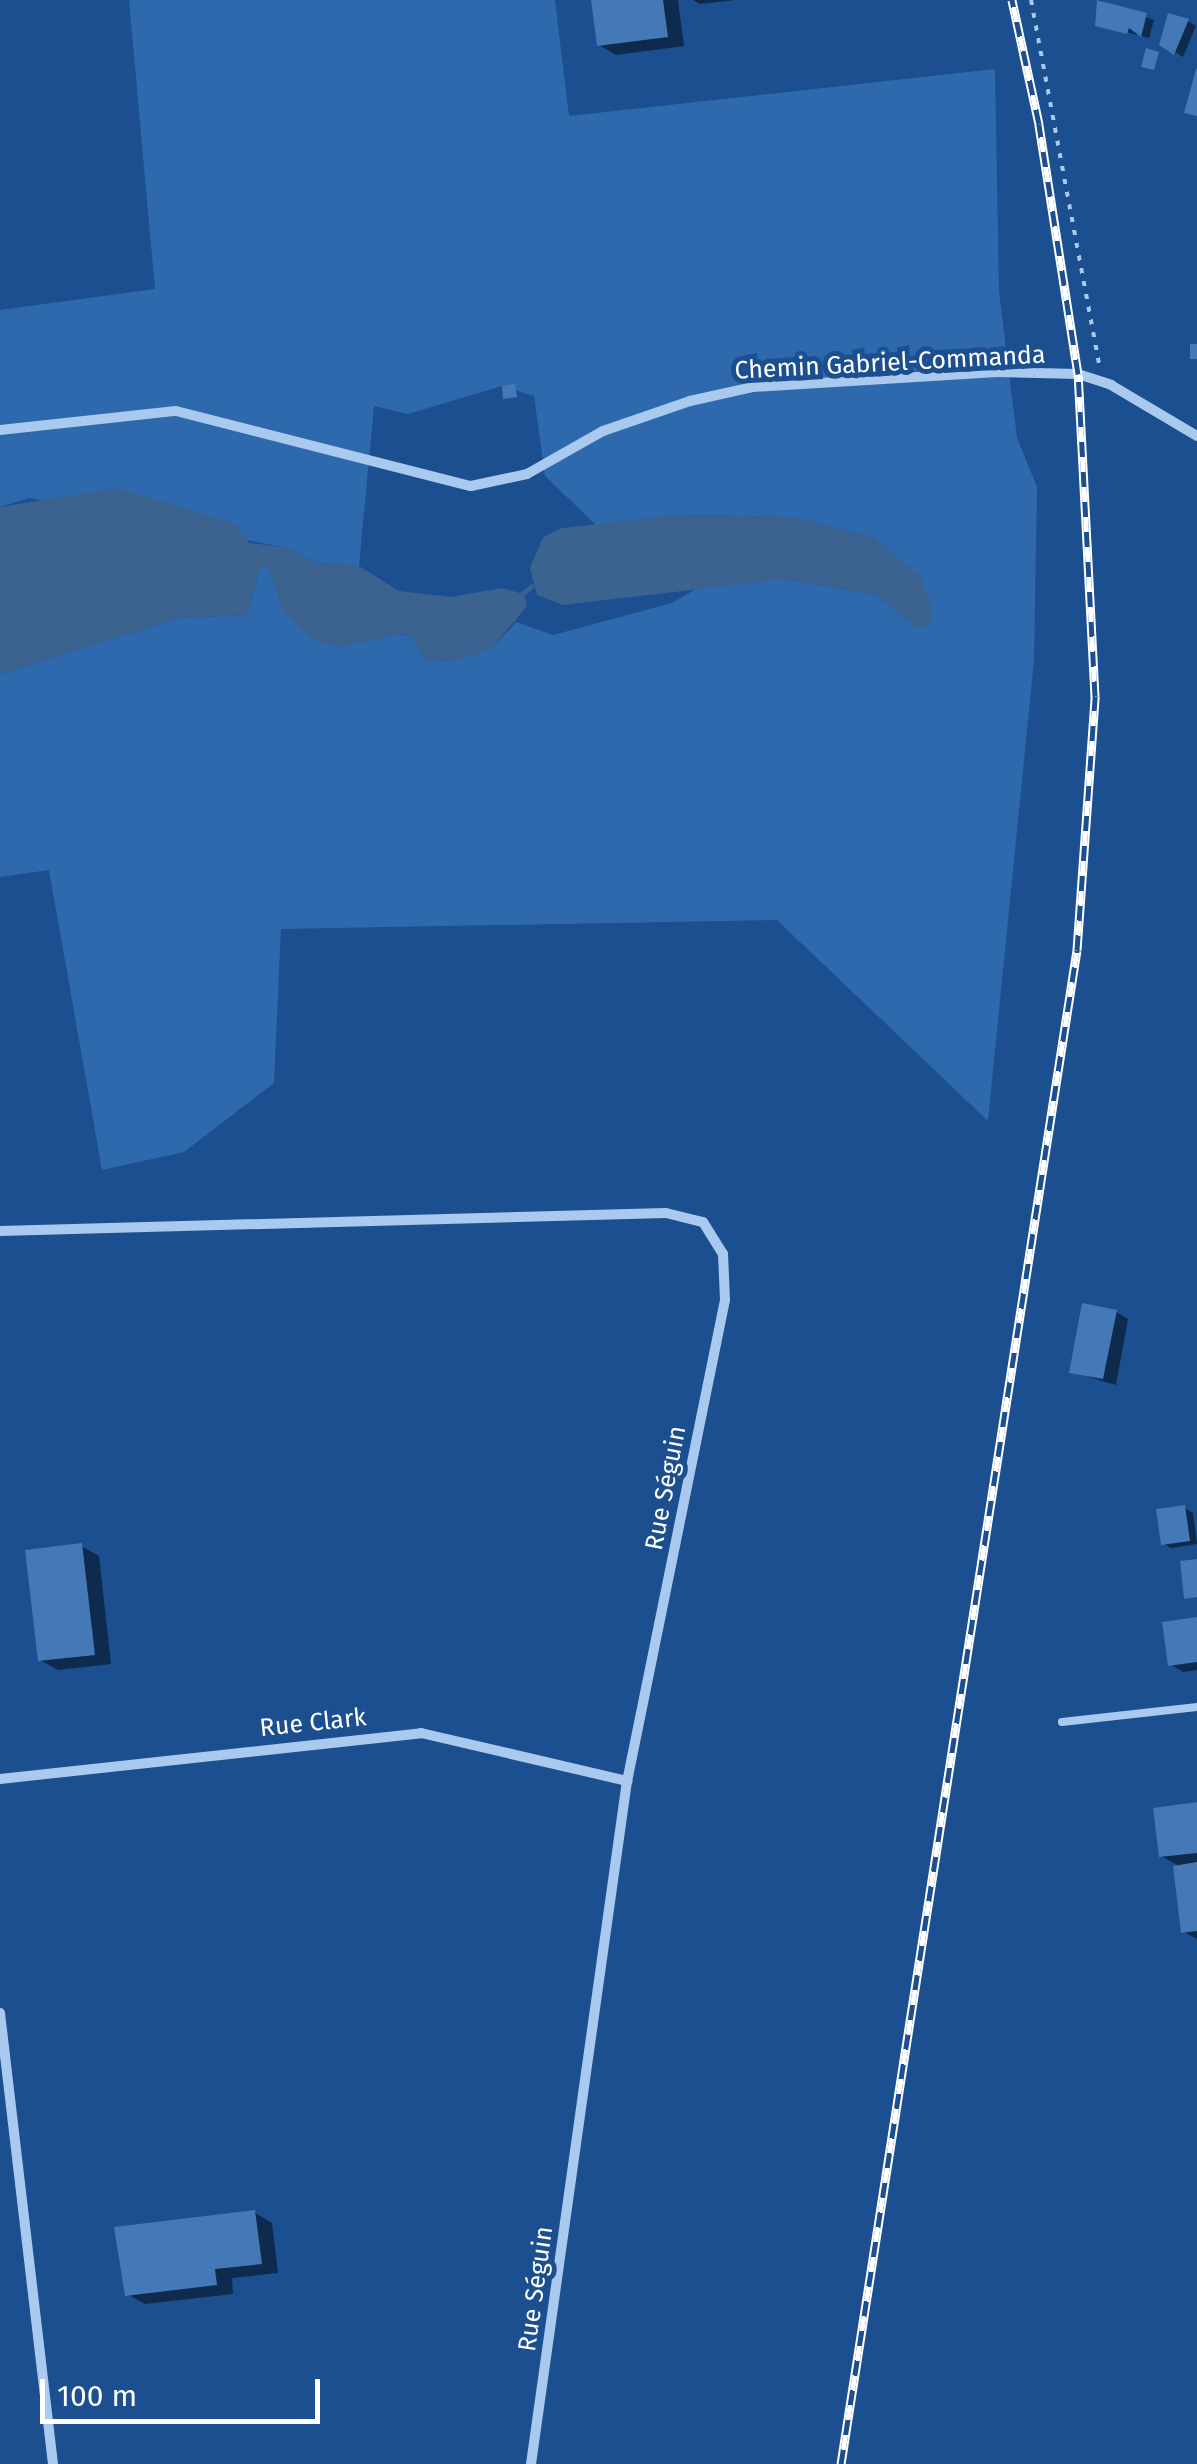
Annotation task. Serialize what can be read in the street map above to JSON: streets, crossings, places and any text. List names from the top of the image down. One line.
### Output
{"streets":{"street":["Chemin Gabriel-Commanda","Rue Séguin","Rue Clark"]},"crossings":[["Rue Séguin","Rue Clark"]],"scale_bar":"100 m"}
